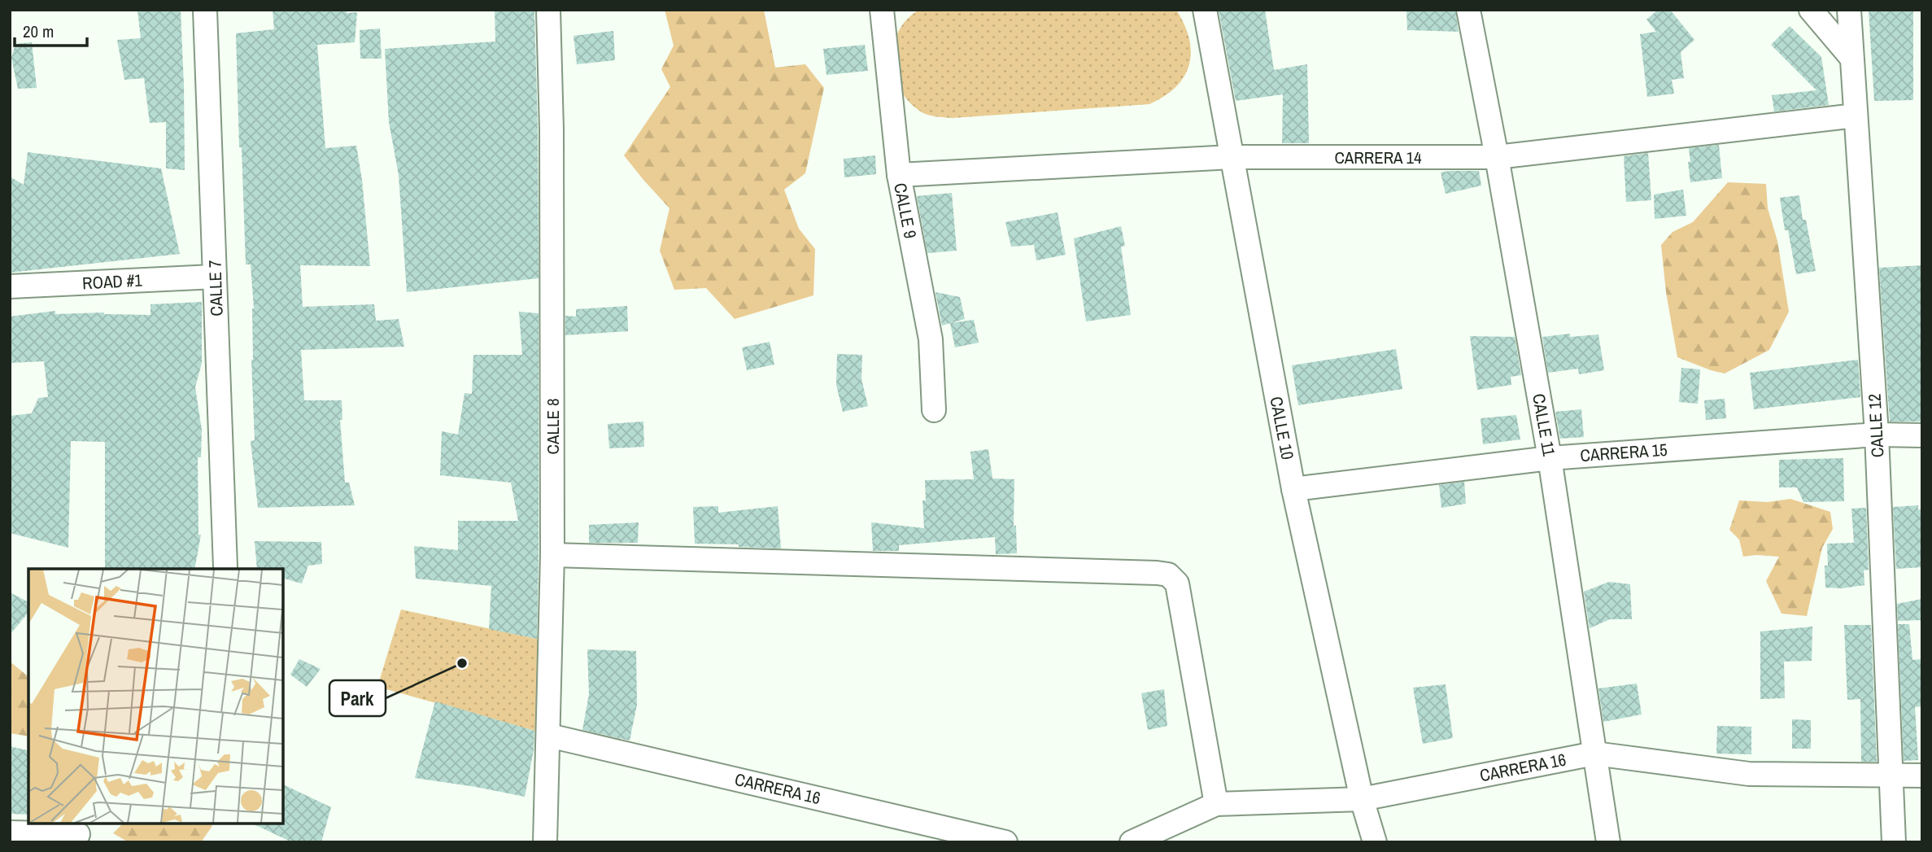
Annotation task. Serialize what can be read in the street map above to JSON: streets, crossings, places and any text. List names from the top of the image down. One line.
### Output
{"streets":{"street":["CARRERA 14","CALLE 9","ROAD #1","CALLE 7","CALLE 11","CALLE 12","CALLE 8","CALLE 10","CARRERA 15","CARRERA 16"]},"crossings":[["CARRERA 14","CALLE 9"],["CARRERA 14","CALLE 11"],["CARRERA 14","CALLE 12"],["CARRERA 14","CALLE 10"],["ROAD #1","CALLE 7"],["CALLE 11","CARRERA 15"],["CALLE 11","CARRERA 16"],["CALLE 12","CARRERA 15"],["CALLE 12","CARRERA 16"],["CALLE 8","CARRERA 16"],["CALLE 10","CARRERA 15"],["CALLE 10","CARRERA 16"]],"places":["Park"],"scale_bar":"20 m"}
